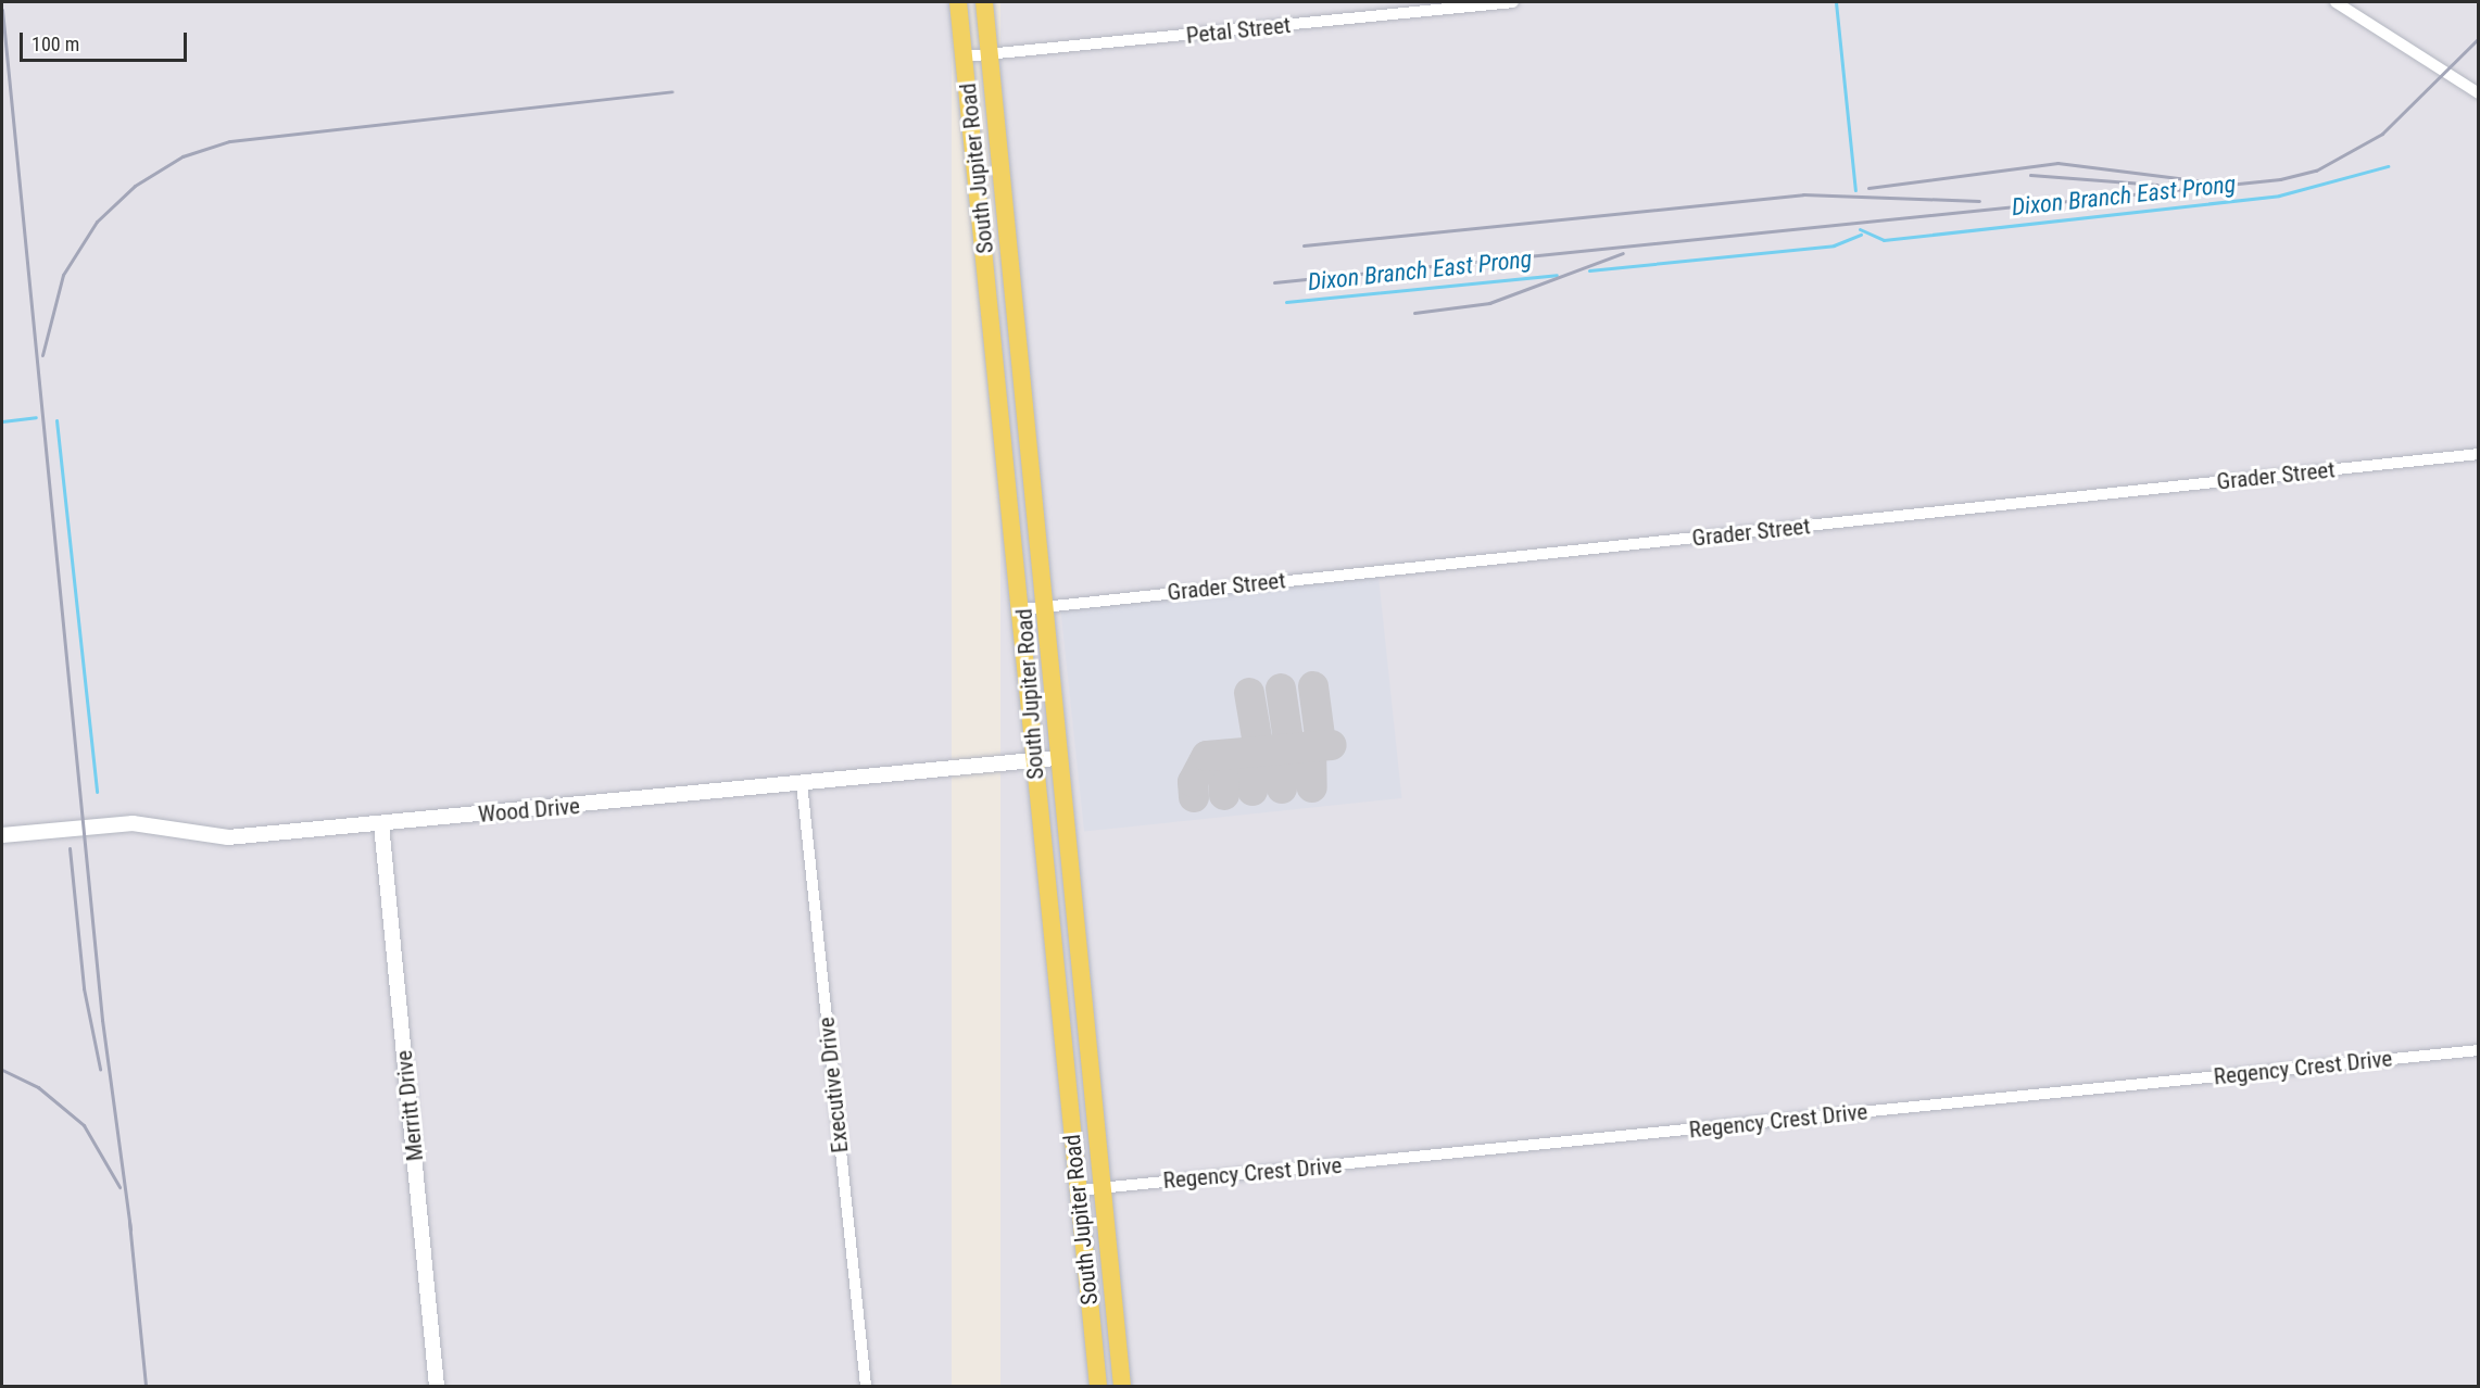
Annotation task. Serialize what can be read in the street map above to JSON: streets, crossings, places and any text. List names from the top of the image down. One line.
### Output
{"streets":{"main road":["South Jupiter Road"],"street":["Petal Street","Grader Street","Wood Drive","Regency Crest Drive","Executive Drive","Merritt Drive"]},"crossings":[["Petal Street","South Jupiter Road"],["South Jupiter Road","Grader Street"],["South Jupiter Road","Wood Drive"],["South Jupiter Road","Regency Crest Drive"],["Wood Drive","Executive Drive"],["Wood Drive","Merritt Drive"]],"water":["Dixon Branch East Prong"],"scale_bar":"100 m"}
